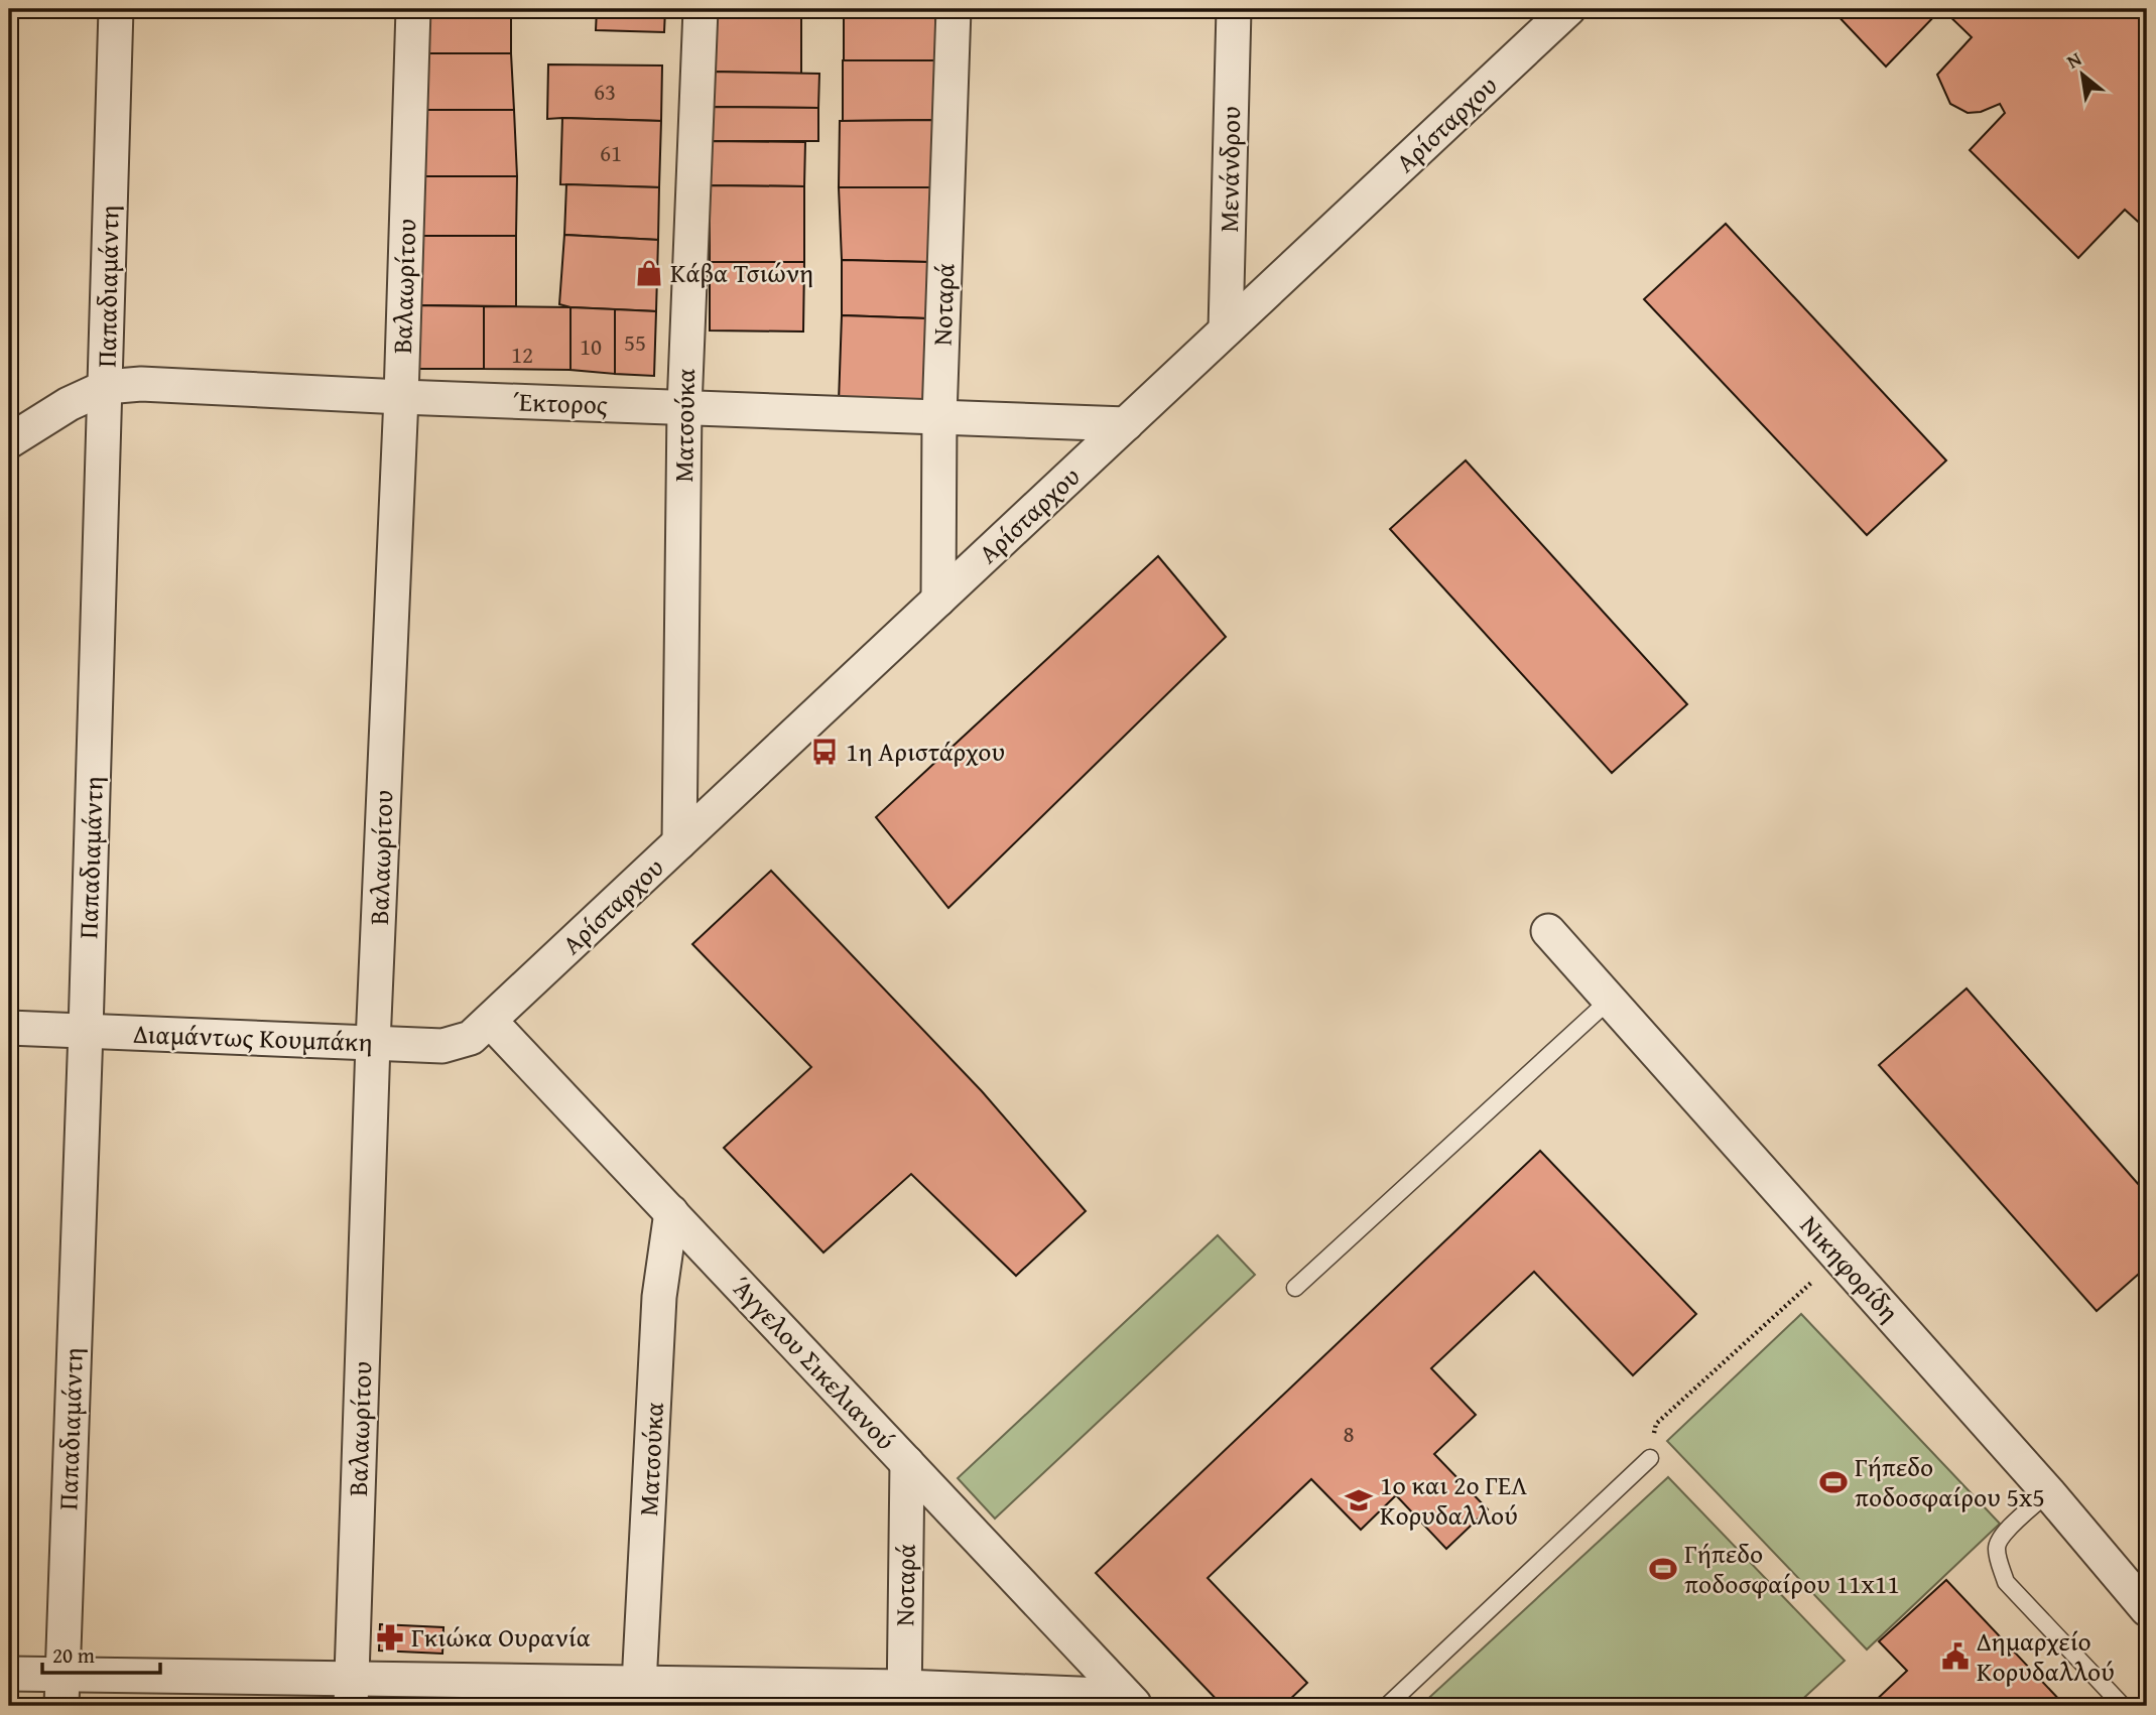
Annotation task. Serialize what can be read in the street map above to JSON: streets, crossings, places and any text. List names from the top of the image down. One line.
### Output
{"streets":{"street":["Αρίσταρχου","Μενάνδρου","Παπαδιαμάντη","Βαλαωρίτου","Νοταρά","Έκτορος","Ματσούκα","Διαμάντως Κουμπάκη","Νικηφορίδη","Άγγελου Σικελιανού"]},"crossings":[["Αρίσταρχου","Μενάνδρου"],["Αρίσταρχου","Νοταρά"],["Αρίσταρχου","Έκτορος"],["Αρίσταρχου","Ματσούκα"],["Αρίσταρχου","Διαμάντως Κουμπάκη"],["Αρίσταρχου","Άγγελου Σικελιανού"],["Παπαδιαμάντη","Έκτορος"],["Παπαδιαμάντη","Διαμάντως Κουμπάκη"],["Βαλαωρίτου","Έκτορος"],["Βαλαωρίτου","Διαμάντως Κουμπάκη"],["Νοταρά","Έκτορος"],["Νοταρά","Άγγελου Σικελιανού"],["Έκτορος","Ματσούκα"],["Ματσούκα","Άγγελου Σικελιανού"],["Διαμάντως Κουμπάκη","Άγγελου Σικελιανού"]],"places":{"shop":["Κάβα Τσιώνη"],"bus stop":["1η Αριστάρχου"],"sports":["Γήπεδο ποδοσφαίρου 5x5","Γήπεδο ποδοσφαίρου 11x11"],"school or university":["1o και 2ο ΓΕΛ Κορυδαλλού"],"pharmacy":["Γκιώκα Ουρανία"],"public building":["Δημαρχείο Κορυδαλλού"]},"house_numbers":["63","61","55","10","12","8"],"scale_bar":"20 m","north":"top left"}
